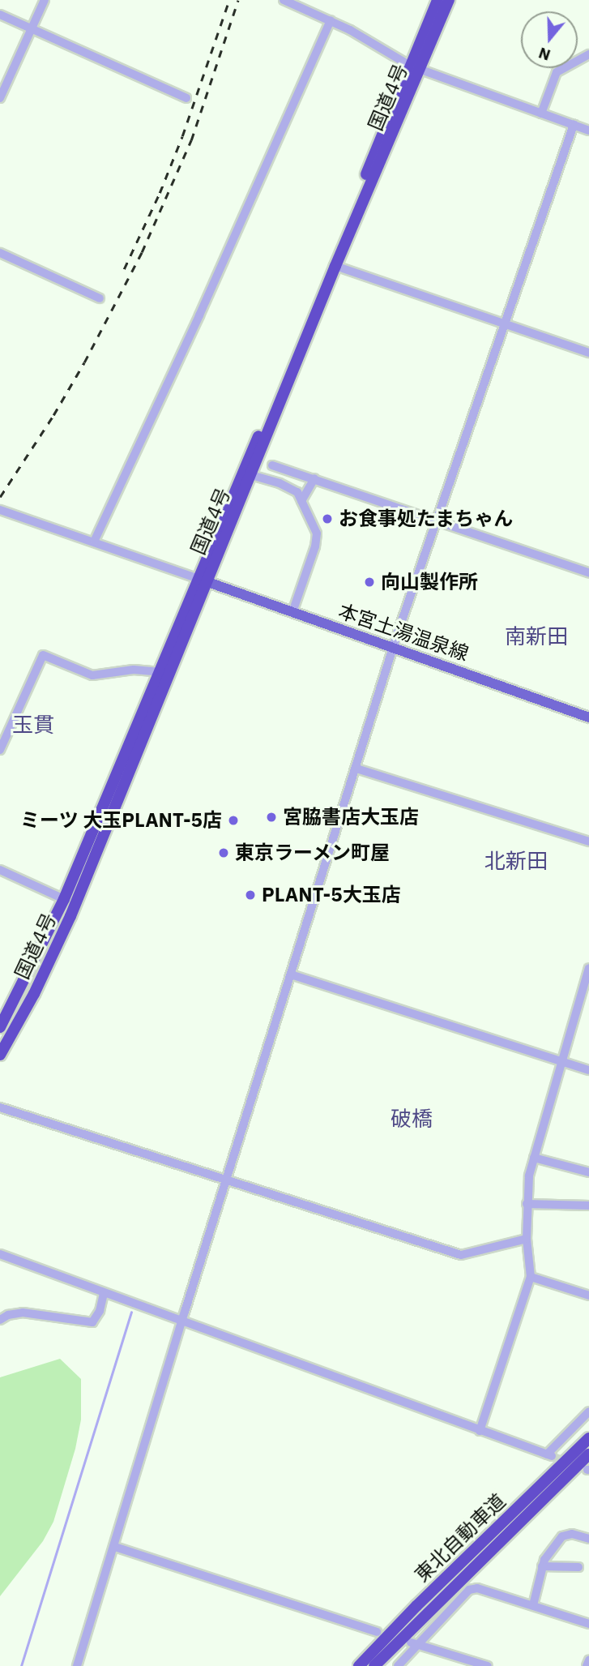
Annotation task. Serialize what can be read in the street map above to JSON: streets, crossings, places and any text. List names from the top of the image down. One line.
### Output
{"streets":{"highway":["国道4号","東北自動車道"],"main road":["本宮土湯温泉線"]},"crossings":[["国道4号","本宮土湯温泉線"]],"districts":["南新田","玉貫","北新田","破橋"],"places":["お食事処たまちゃん","向山製作所","宮脇書店大玉店","ミーツ 大玉PLANT-5店","東京ラーメン町屋","PLANT-5大玉店"],"north":"bottom"}
